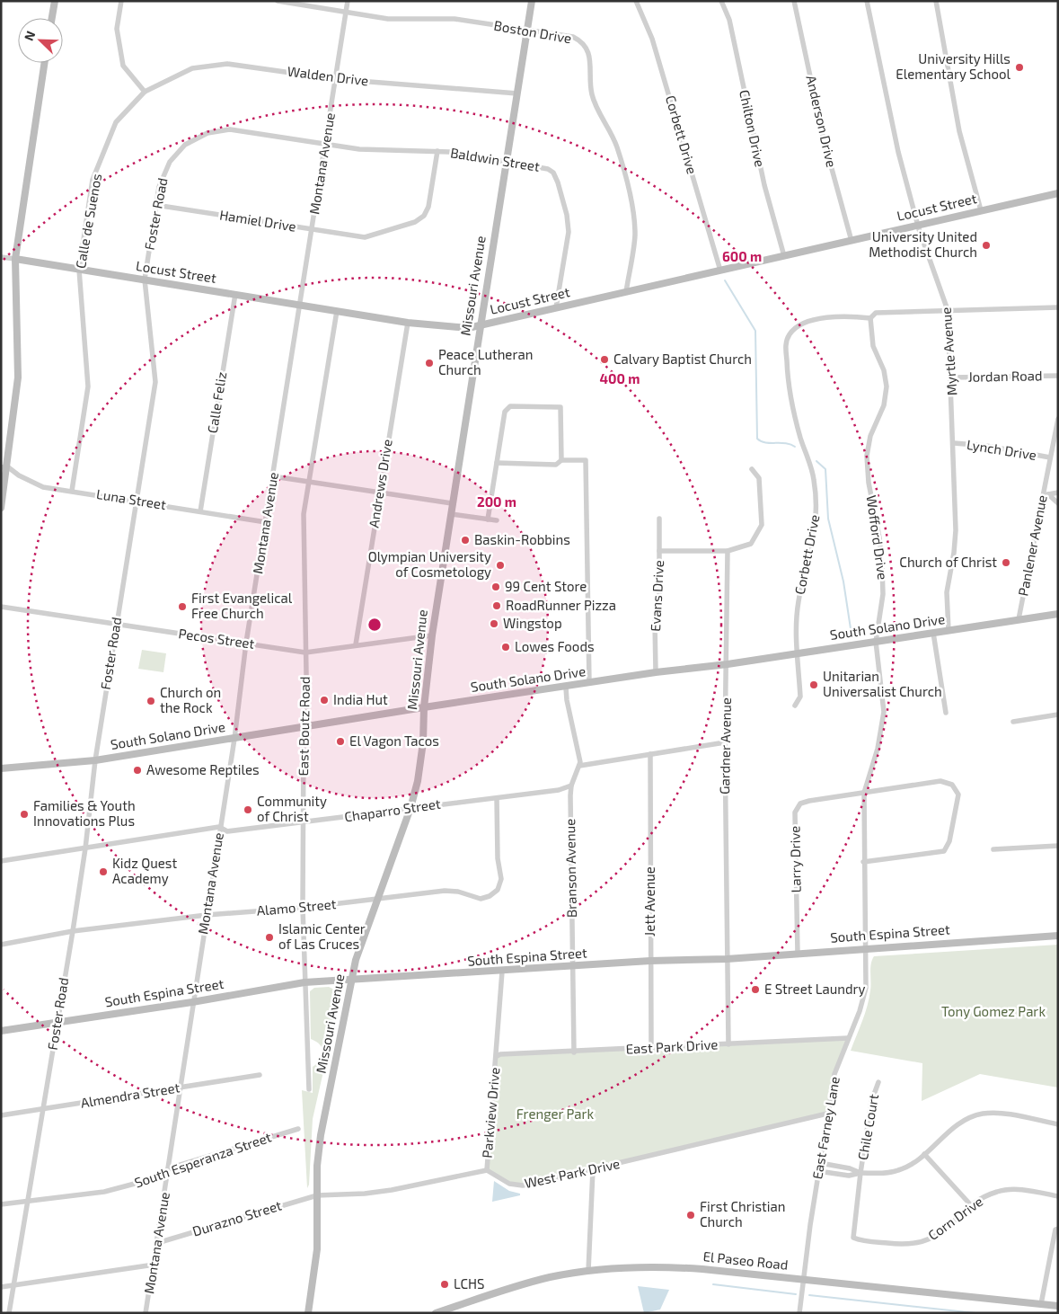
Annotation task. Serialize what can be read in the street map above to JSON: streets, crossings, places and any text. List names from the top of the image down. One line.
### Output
{"streets":{"street":["Boston Drive","Walden Drive","Anderson Drive","Chilton Drive","Corbett Drive","Baldwin Street","Montana Avenue","Locust Street","Foster Road","Calle de Suenos","Hamiel Drive","Missouri Avenue","Myrtle Avenue","Jordan Road","Calle Feliz","Lynch Drive","Andrews Drive","Luna Street","Wofford Drive","Panlener Avenue","Evans Drive","South Solano Drive","Pecos Street","East Boutz Road","Gardner Avenue","Chaparro Street","Larry Drive","Branson Avenue","Jett Avenue","Alamo Street","South Espina Street","East Park Drive","Almendra Street","Parkview Drive","Chile Court","East Farney Lane","South Esperanza Street","West Park Drive","Durazno Street","Corn Drive","El Paseo Road"]},"crossings":[["Boston Drive","Montana Avenue"],["Boston Drive","Locust Street"],["Boston Drive","Missouri Avenue"],["Walden Drive","Montana Avenue"],["Walden Drive","Calle de Suenos"],["Walden Drive","Missouri Avenue"],["Anderson Drive","Locust Street"],["Chilton Drive","Locust Street"],["Corbett Drive","Locust Street"],["Corbett Drive","Wofford Drive"],["Corbett Drive","South Solano Drive"],["Baldwin Street","Montana Avenue"],["Baldwin Street","Locust Street"],["Baldwin Street","Foster Road"],["Baldwin Street","Hamiel Drive"],["Baldwin Street","Missouri Avenue"],["Montana Avenue","Locust Street"],["Montana Avenue","Foster Road"],["Montana Avenue","Hamiel Drive"],["Montana Avenue","Luna Street"],["Montana Avenue","South Solano Drive"],["Montana Avenue","Pecos Street"],["Montana Avenue","Chaparro Street"],["Montana Avenue","Alamo Street"],["Montana Avenue","South Espina Street"],["Montana Avenue","Almendra Street"],["Montana Avenue","South Esperanza Street"],["Montana Avenue","Durazno Street"],["Locust Street","Foster Road"],["Locust Street","Calle de Suenos"],["Locust Street","Missouri Avenue"],["Locust Street","Myrtle Avenue"],["Locust Street","Calle Feliz"],["Locust Street","Andrews Drive"],["Locust Street","East Boutz Road"],["Foster Road","Hamiel Drive"],["Foster Road","Luna Street"],["Foster Road","South Solano Drive"],["Foster Road","Pecos Street"],["Foster Road","Chaparro Street"],["Foster Road","Alamo Street"],["Foster Road","South Espina Street"],["Foster Road","Almendra Street"],["Foster Road","South Esperanza Street"],["Calle de Suenos","Luna Street"],["Missouri Avenue","South Solano Drive"],["Missouri Avenue","Pecos Street"],["Missouri Avenue","Chaparro Street"],["Missouri Avenue","Alamo Street"],["Missouri Avenue","South Espina Street"],["Missouri Avenue","Durazno Street"],["Myrtle Avenue","Jordan Road"],["Myrtle Avenue","Lynch Drive"],["Myrtle Avenue","South Solano Drive"],["Calle Feliz","Luna Street"],["Lynch Drive","Panlener Avenue"],["Andrews Drive","Pecos Street"],["Wofford Drive","South Solano Drive"],["Wofford Drive","Larry Drive"],["Wofford Drive","South Espina Street"],["Wofford Drive","East Farney Lane"],["Panlener Avenue","South Solano Drive"],["Evans Drive","South Solano Drive"],["South Solano Drive","East Boutz Road"],["South Solano Drive","Gardner Avenue"],["South Solano Drive","Branson Avenue"],["Pecos Street","East Boutz Road"],["East Boutz Road","Chaparro Street"],["East Boutz Road","Alamo Street"],["East Boutz Road","South Espina Street"],["Gardner Avenue","South Espina Street"],["Gardner Avenue","East Park Drive"],["Chaparro Street","Branson Avenue"],["Chaparro Street","Alamo Street"],["Larry Drive","South Espina Street"],["Branson Avenue","South Espina Street"],["Branson Avenue","East Park Drive"],["Jett Avenue","South Espina Street"],["Jett Avenue","East Park Drive"],["South Espina Street","Parkview Drive"],["South Espina Street","East Farney Lane"],["East Park Drive","Parkview Drive"],["East Park Drive","East Farney Lane"],["Parkview Drive","West Park Drive"],["Chile Court","Corn Drive"],["East Farney Lane","West Park Drive"],["East Farney Lane","El Paseo Road"]],"parks":["Tony Gomez Park","Frenger Park"],"places":["University Hills Elementary School","University United Methodist Church","Calvary Baptist Church","Peace Lutheran Church","Baskin-Robbins","Church of Christ","Olympian University of Cosmetology","99 Cent Store","RoadRunner Pizza","First Evangelical Free Church","Wingstop","Lowes Foods","Unitarian Universalist Church","India Hut","Church on the Rock","El Vagon Tacos","Awesome Reptiles","Community of Christ","Families & Youth Innovations Plus","Kidz Quest Academy","Islamic Center of Las Cruces","E Street Laundry","First Christian Church","LCHS"],"north":"top left","rings":["600 m","400 m","200 m"]}
